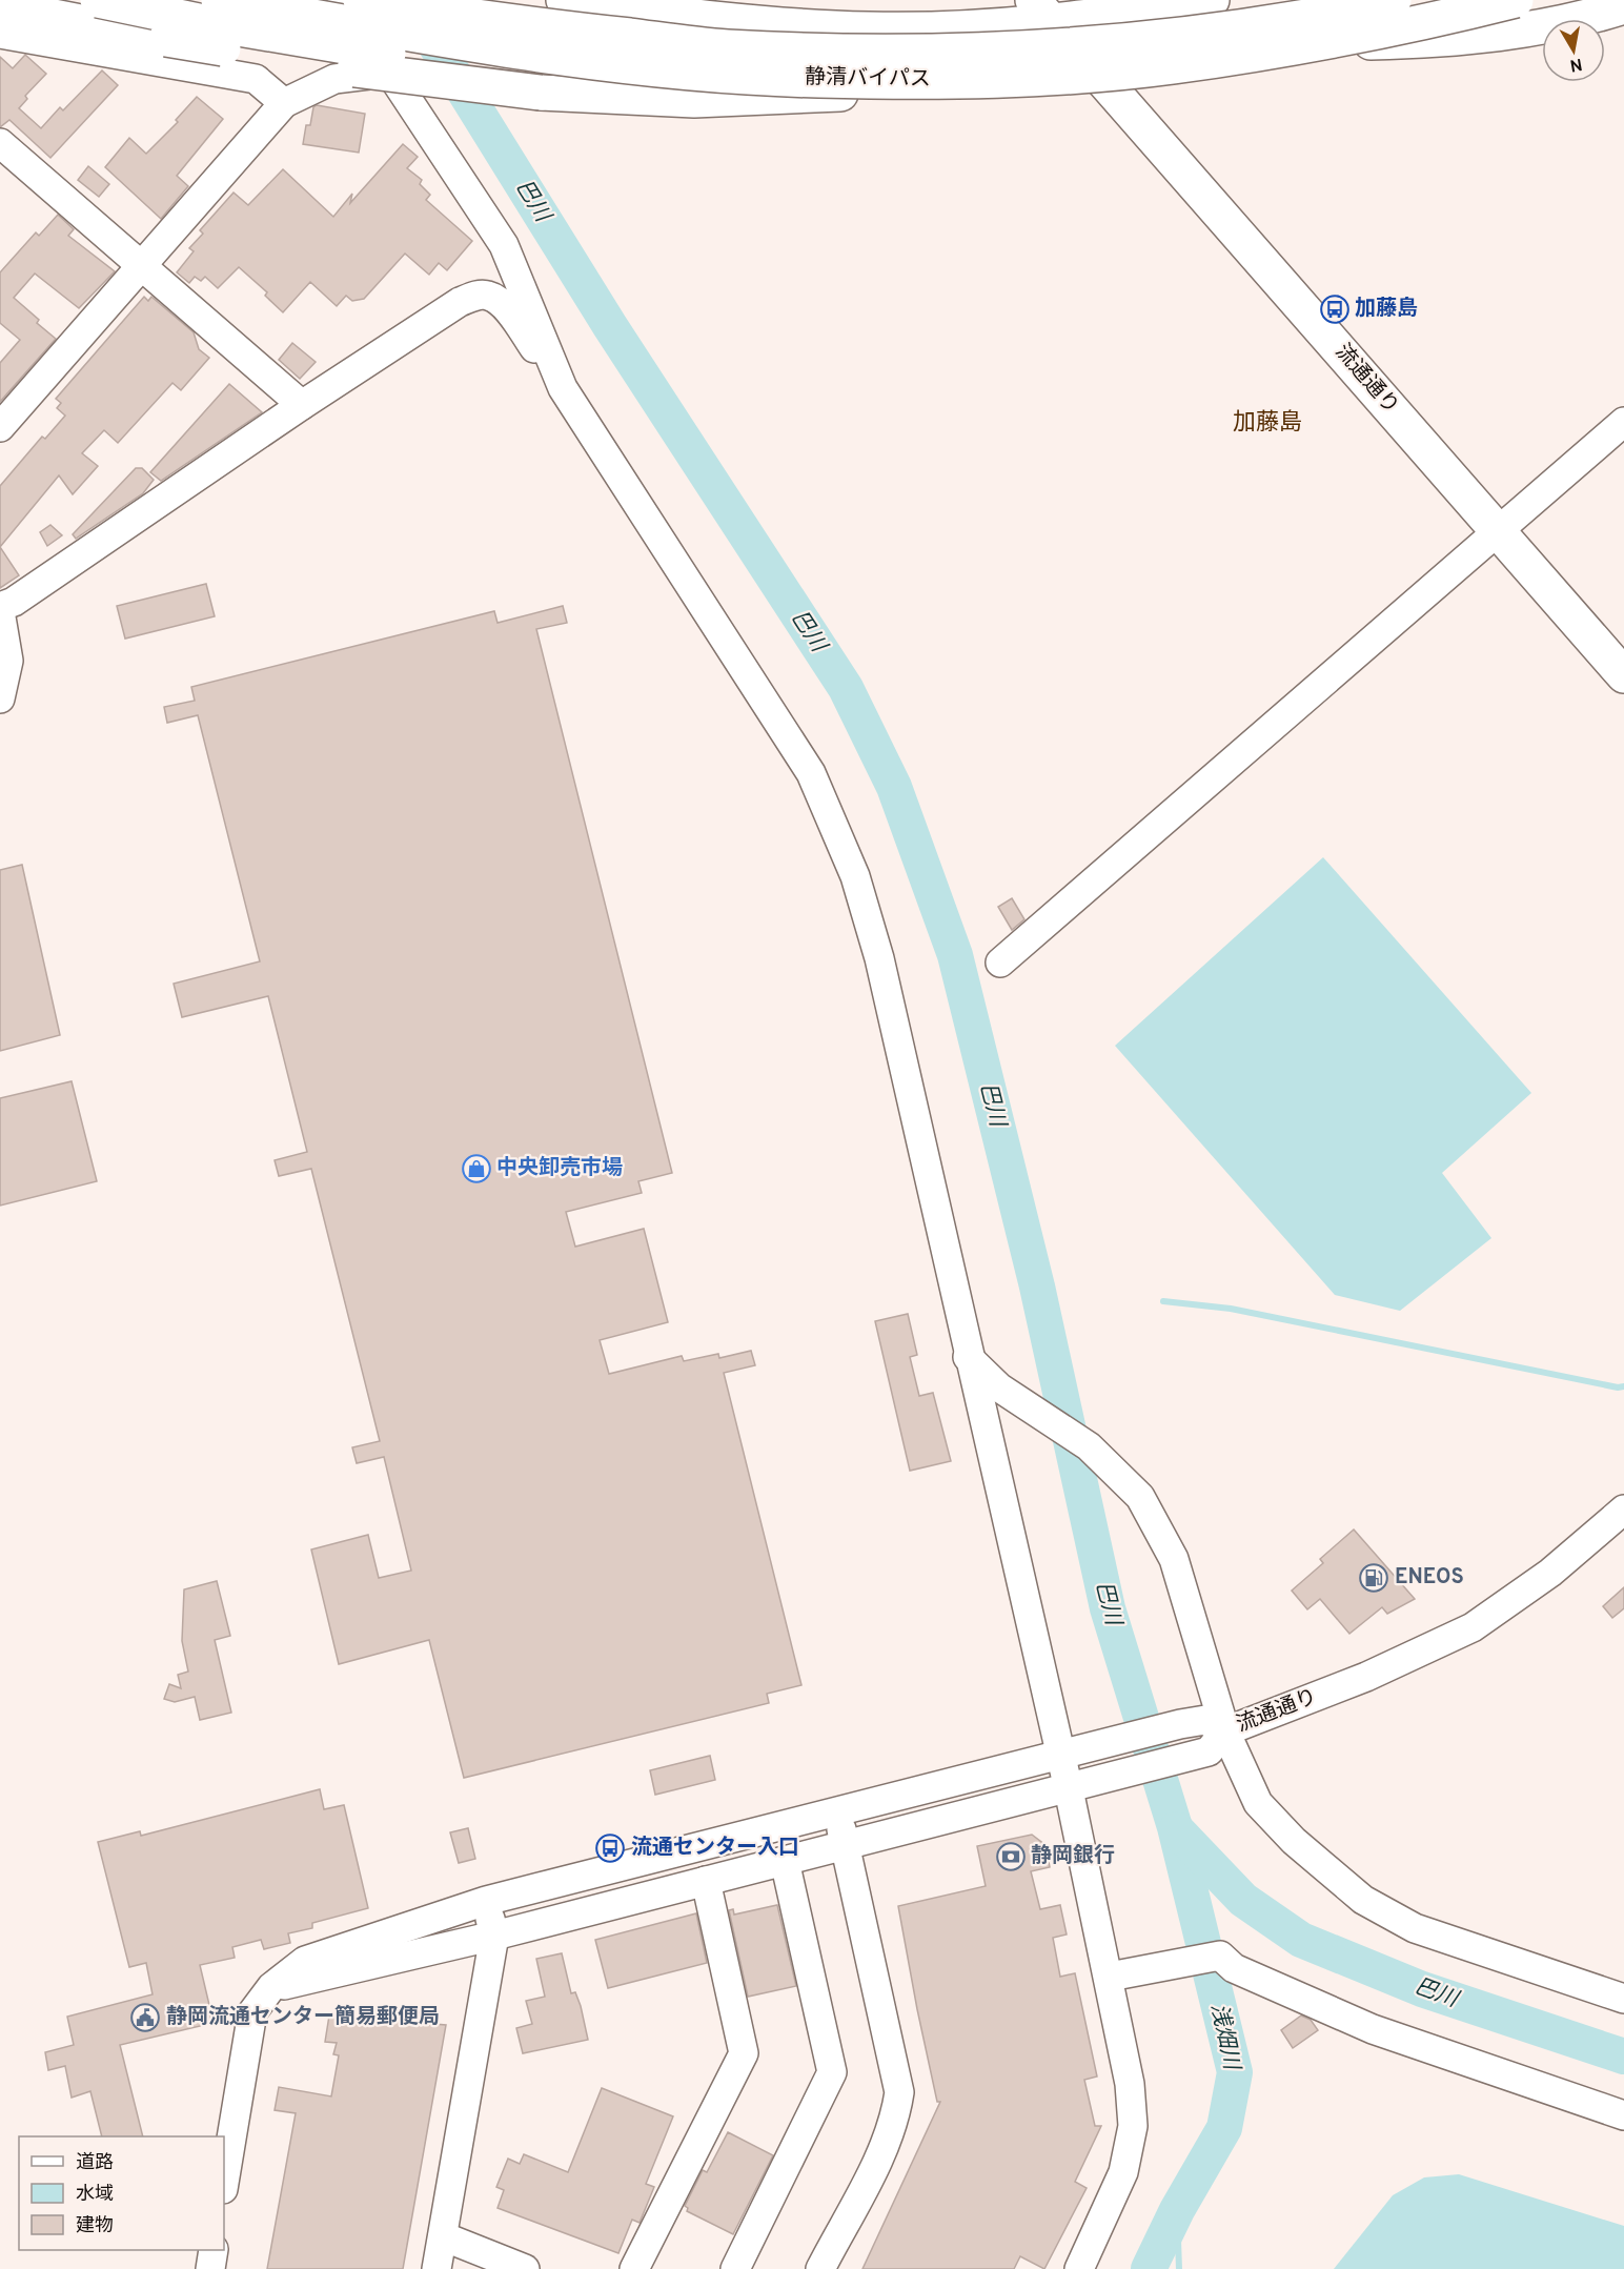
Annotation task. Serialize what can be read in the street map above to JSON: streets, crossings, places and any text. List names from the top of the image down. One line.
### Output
{"streets":{"main road":["静清バイパス","流通通り"]},"districts":["加藤島"],"water":["巴川","浅畑川"],"places":{"bus stop":["加藤島","流通センター入口"],"shop":["中央卸売市場"],"fuel station":["ENEOS"],"bank":["静岡銀行"],"public building":["静岡流通センター簡易郵便局"]},"legend":["道路","水域","建物"],"north":"bottom"}
